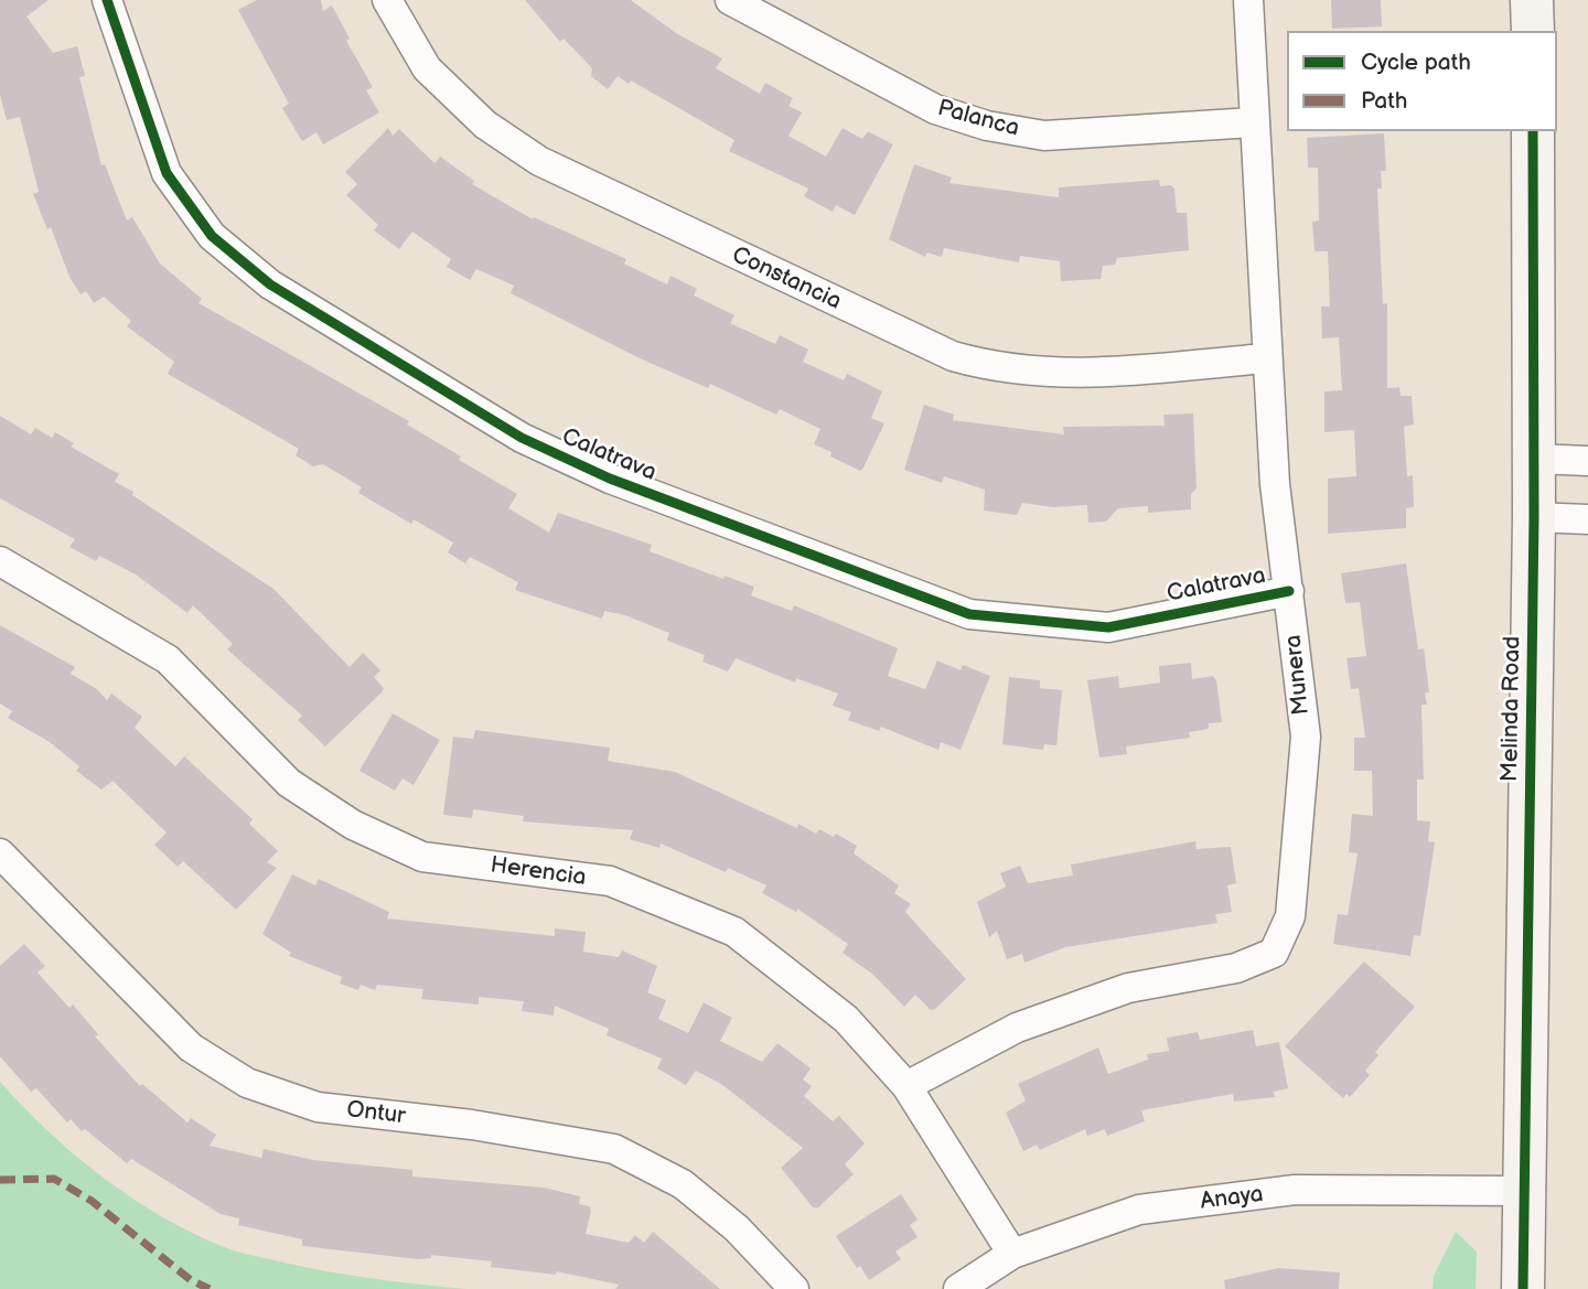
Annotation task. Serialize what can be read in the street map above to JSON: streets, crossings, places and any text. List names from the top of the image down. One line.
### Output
{"streets":{"main road":["Melinda Road"],"street":["Palanca","Constancia","Calatrava","Munera","Herencia","Ontur","Anaya"]},"crossings":[["Palanca","Munera"],["Constancia","Munera"],["Calatrava","Munera"],["Munera","Herencia"],["Melinda Road","Anaya"],["Herencia","Anaya"]],"legend":["Cycle path","Path"]}
